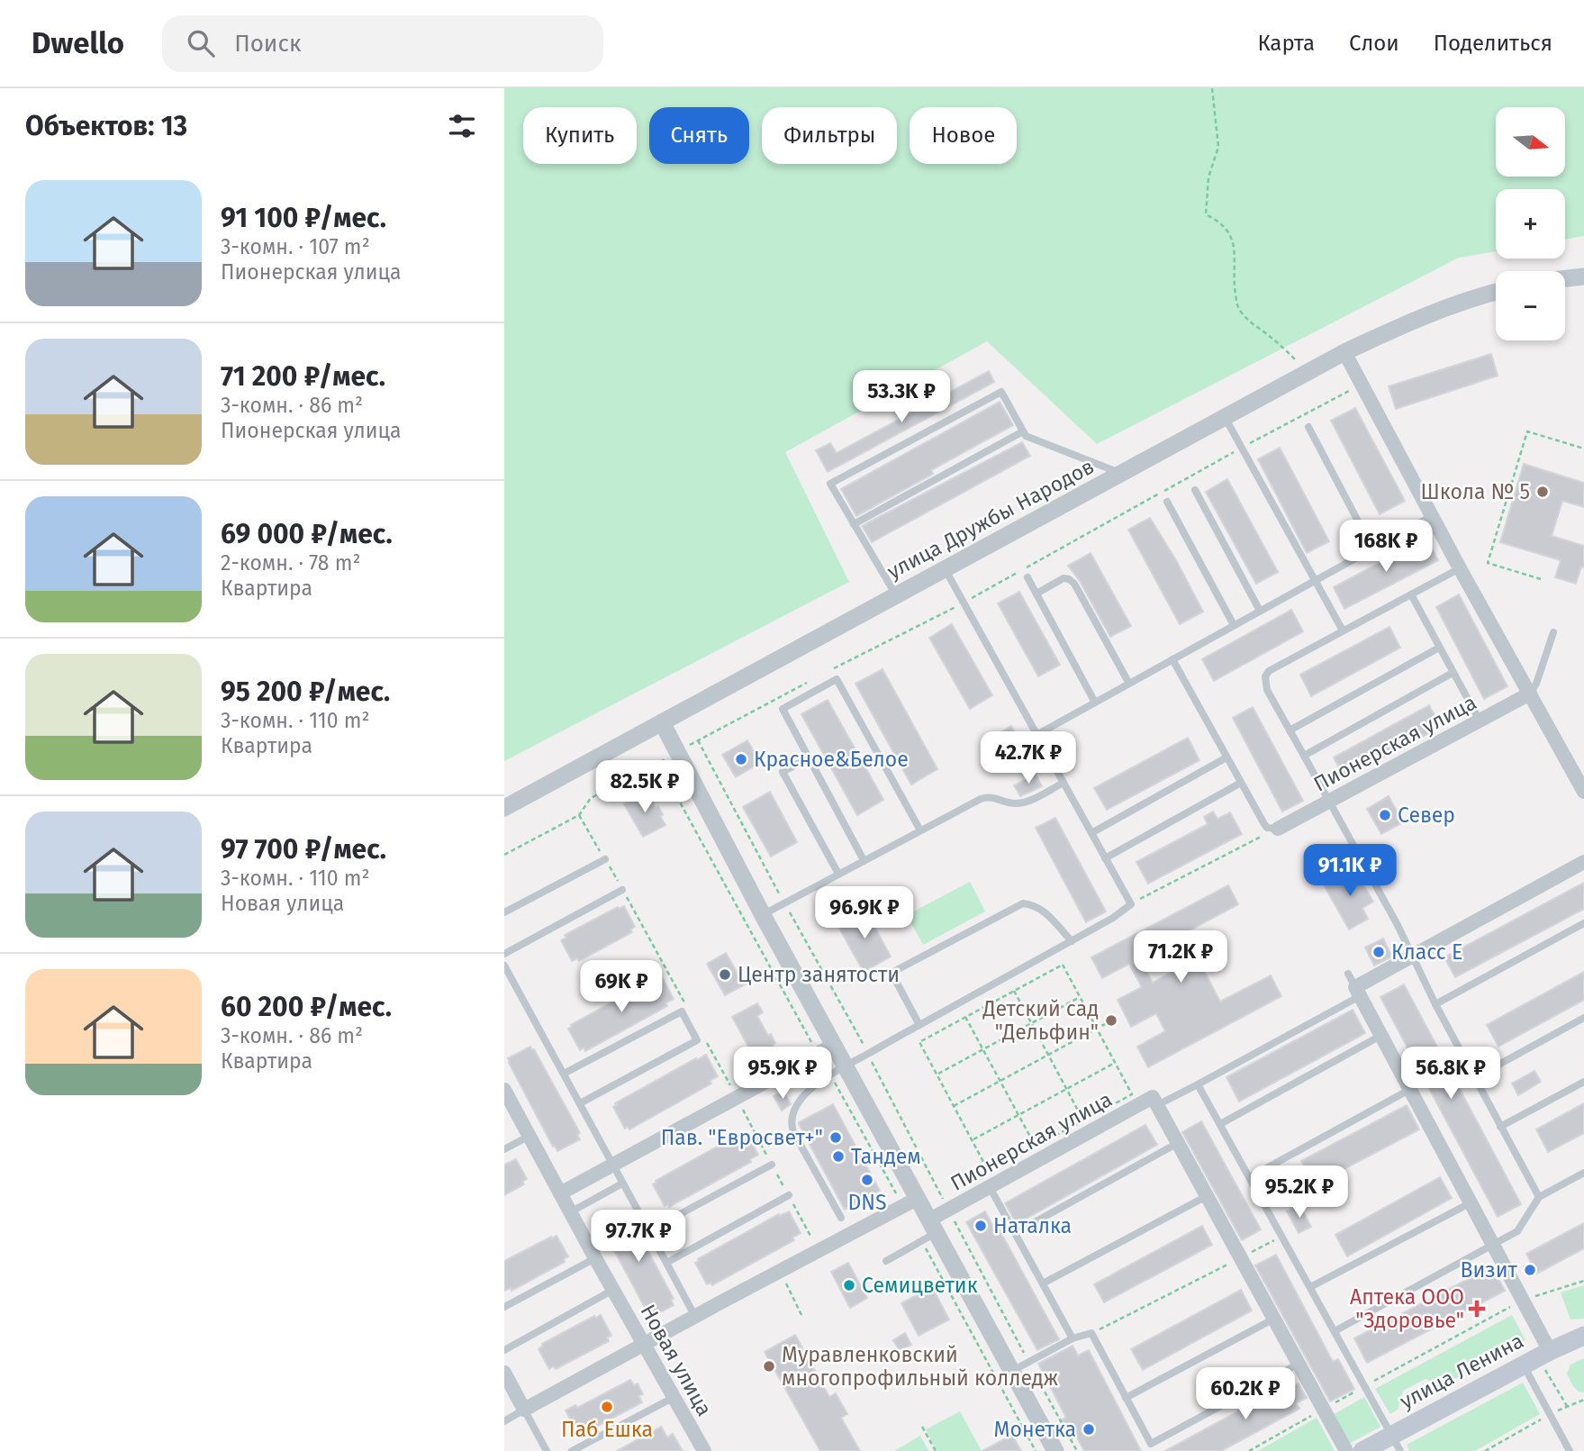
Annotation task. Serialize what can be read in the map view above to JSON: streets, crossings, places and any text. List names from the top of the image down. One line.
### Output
{"streets":{"main road":["улица Ленина"],"street":["улица Дружбы Народов","Пионерская улица","Новая улица"]},"places":{"other":["Школа № 5","Красное&Белое","Север","Класс Е","Центр занятости","Детский сад \"Дельфин\"","Пав. \"Евросвет+\"","Тандем","DNS","Наталка","Визит","Семицветик","Муравленковский многопрофильный колледж","Паб Ешка","Монетка"],"health":["Аптека ООО \"Здоровье\""]},"north":"right","page":{"header":"Dwello","search":"Поиск","nav":["Карта","Слои","Поделиться"],"heading":"Объектов: 13","map_buttons":["+","−"],"chip":["Купить","Снять","Фильтры","Новое"],"list":[{"name":"91 100 ₽/мес.","note":"3-комн. · 107 m² · Пионерская улица"},{"name":"71 200 ₽/мес.","note":"3-комн. · 86 m² · Пионерская улица"},{"name":"69 000 ₽/мес.","note":"2-комн. · 78 m² · Квартира"},{"name":"95 200 ₽/мес.","note":"3-комн. · 110 m² · Квартира"},{"name":"97 700 ₽/мес.","note":"3-комн. · 110 m² · Новая улица"},{"name":"60 200 ₽/мес.","note":"3-комн. · 86 m² · Квартира"}],"price":["53.3K ₽","168K ₽","42.7K ₽","82.5K ₽","91.1K ₽","96.9K ₽","71.2K ₽","69K ₽","95.9K ₽","56.8K ₽","95.2K ₽","97.7K ₽","60.2K ₽"]}}
